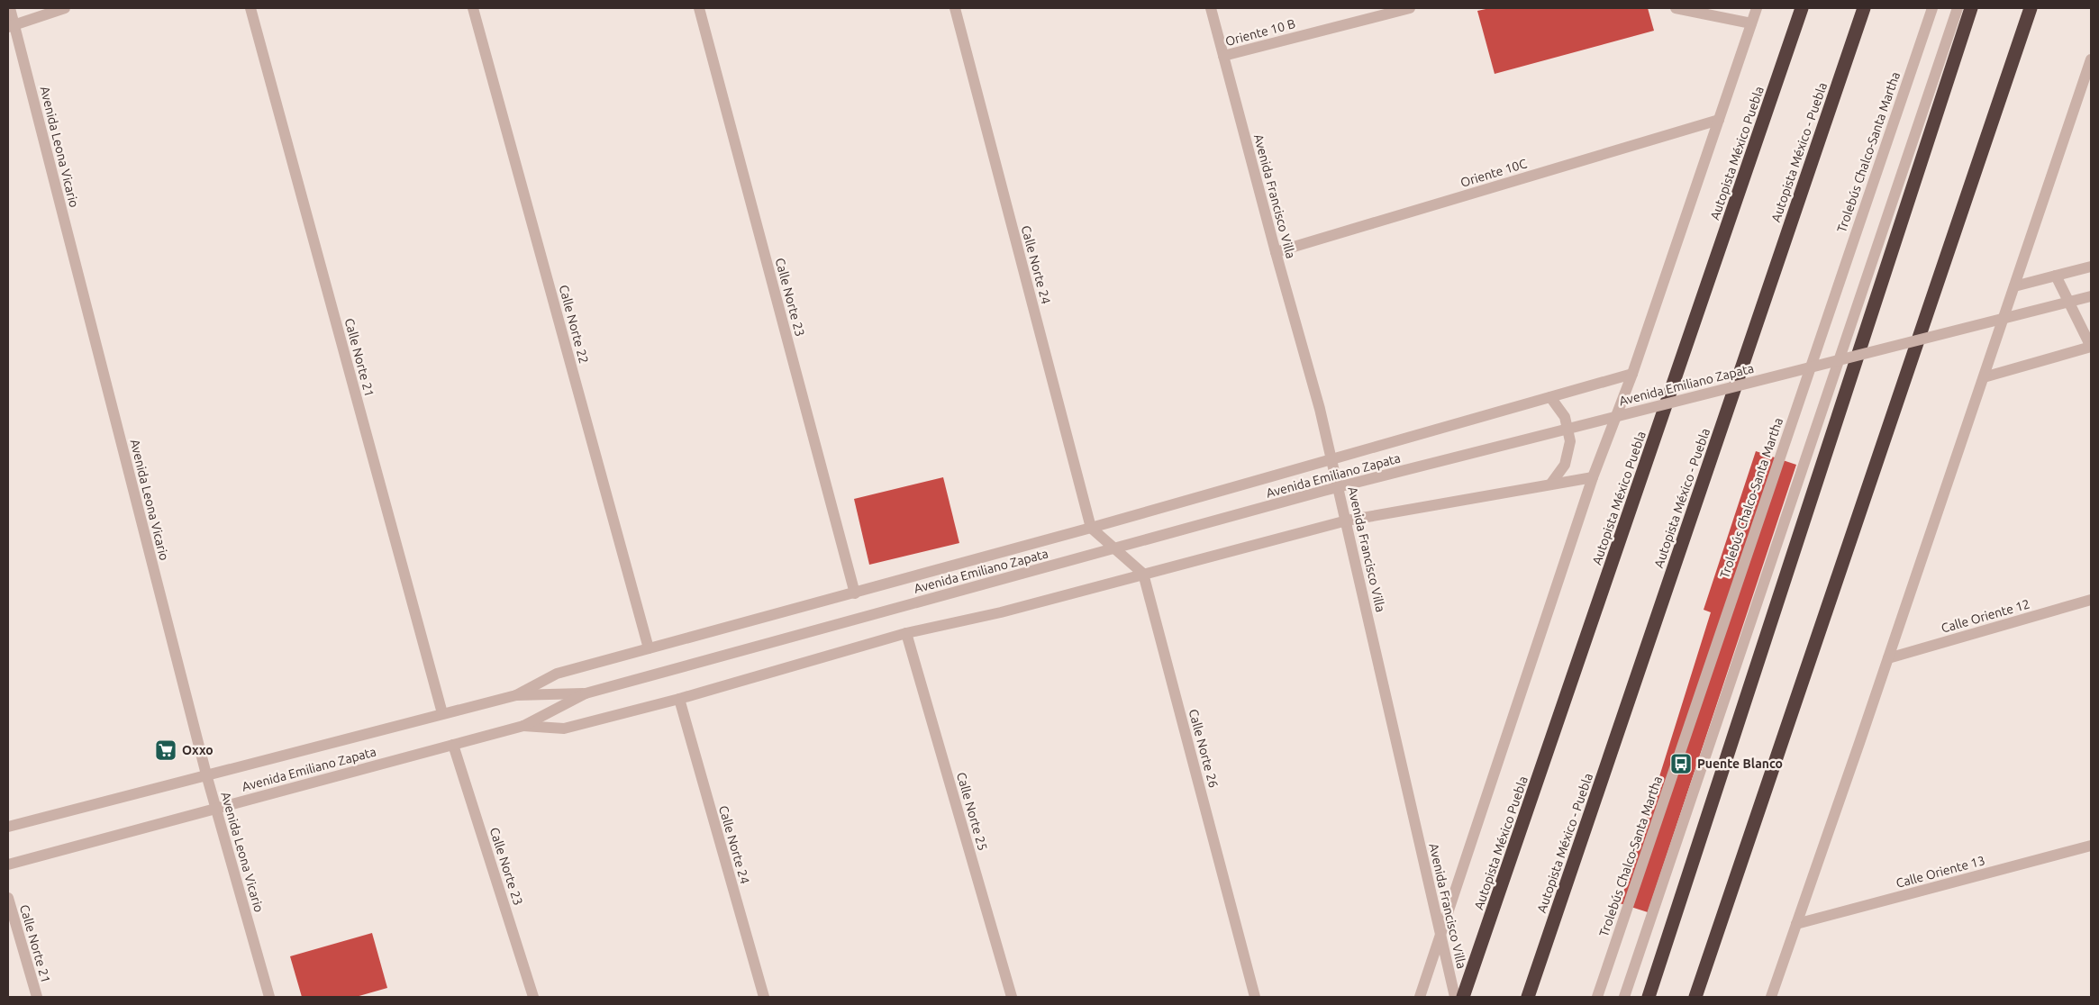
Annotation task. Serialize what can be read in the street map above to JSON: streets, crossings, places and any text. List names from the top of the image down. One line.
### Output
{"streets":{"highway":["Autopista México - Puebla","Autopista México Puebla"],"street":["Oriente 10 B","Avenida Leona Vicario","Trolebús Chalco-Santa Martha","Oriente 10C","Avenida Francisco Villa","Calle Norte 24","Calle Norte 23","Calle Norte 22","Calle Norte 21","Avenida Emiliano Zapata","Calle Oriente 12","Calle Norte 26","Calle Norte 25","Calle Oriente 13"]},"crossings":[["Oriente 10 B","Avenida Francisco Villa"],["Avenida Leona Vicario","Avenida Emiliano Zapata"],["Oriente 10C","Avenida Francisco Villa"],["Calle Norte 23","Avenida Emiliano Zapata"],["Calle Norte 21","Avenida Emiliano Zapata"]],"places":{"supermarket":["Oxxo"],"bus stop":["Puente Blanco"]}}
